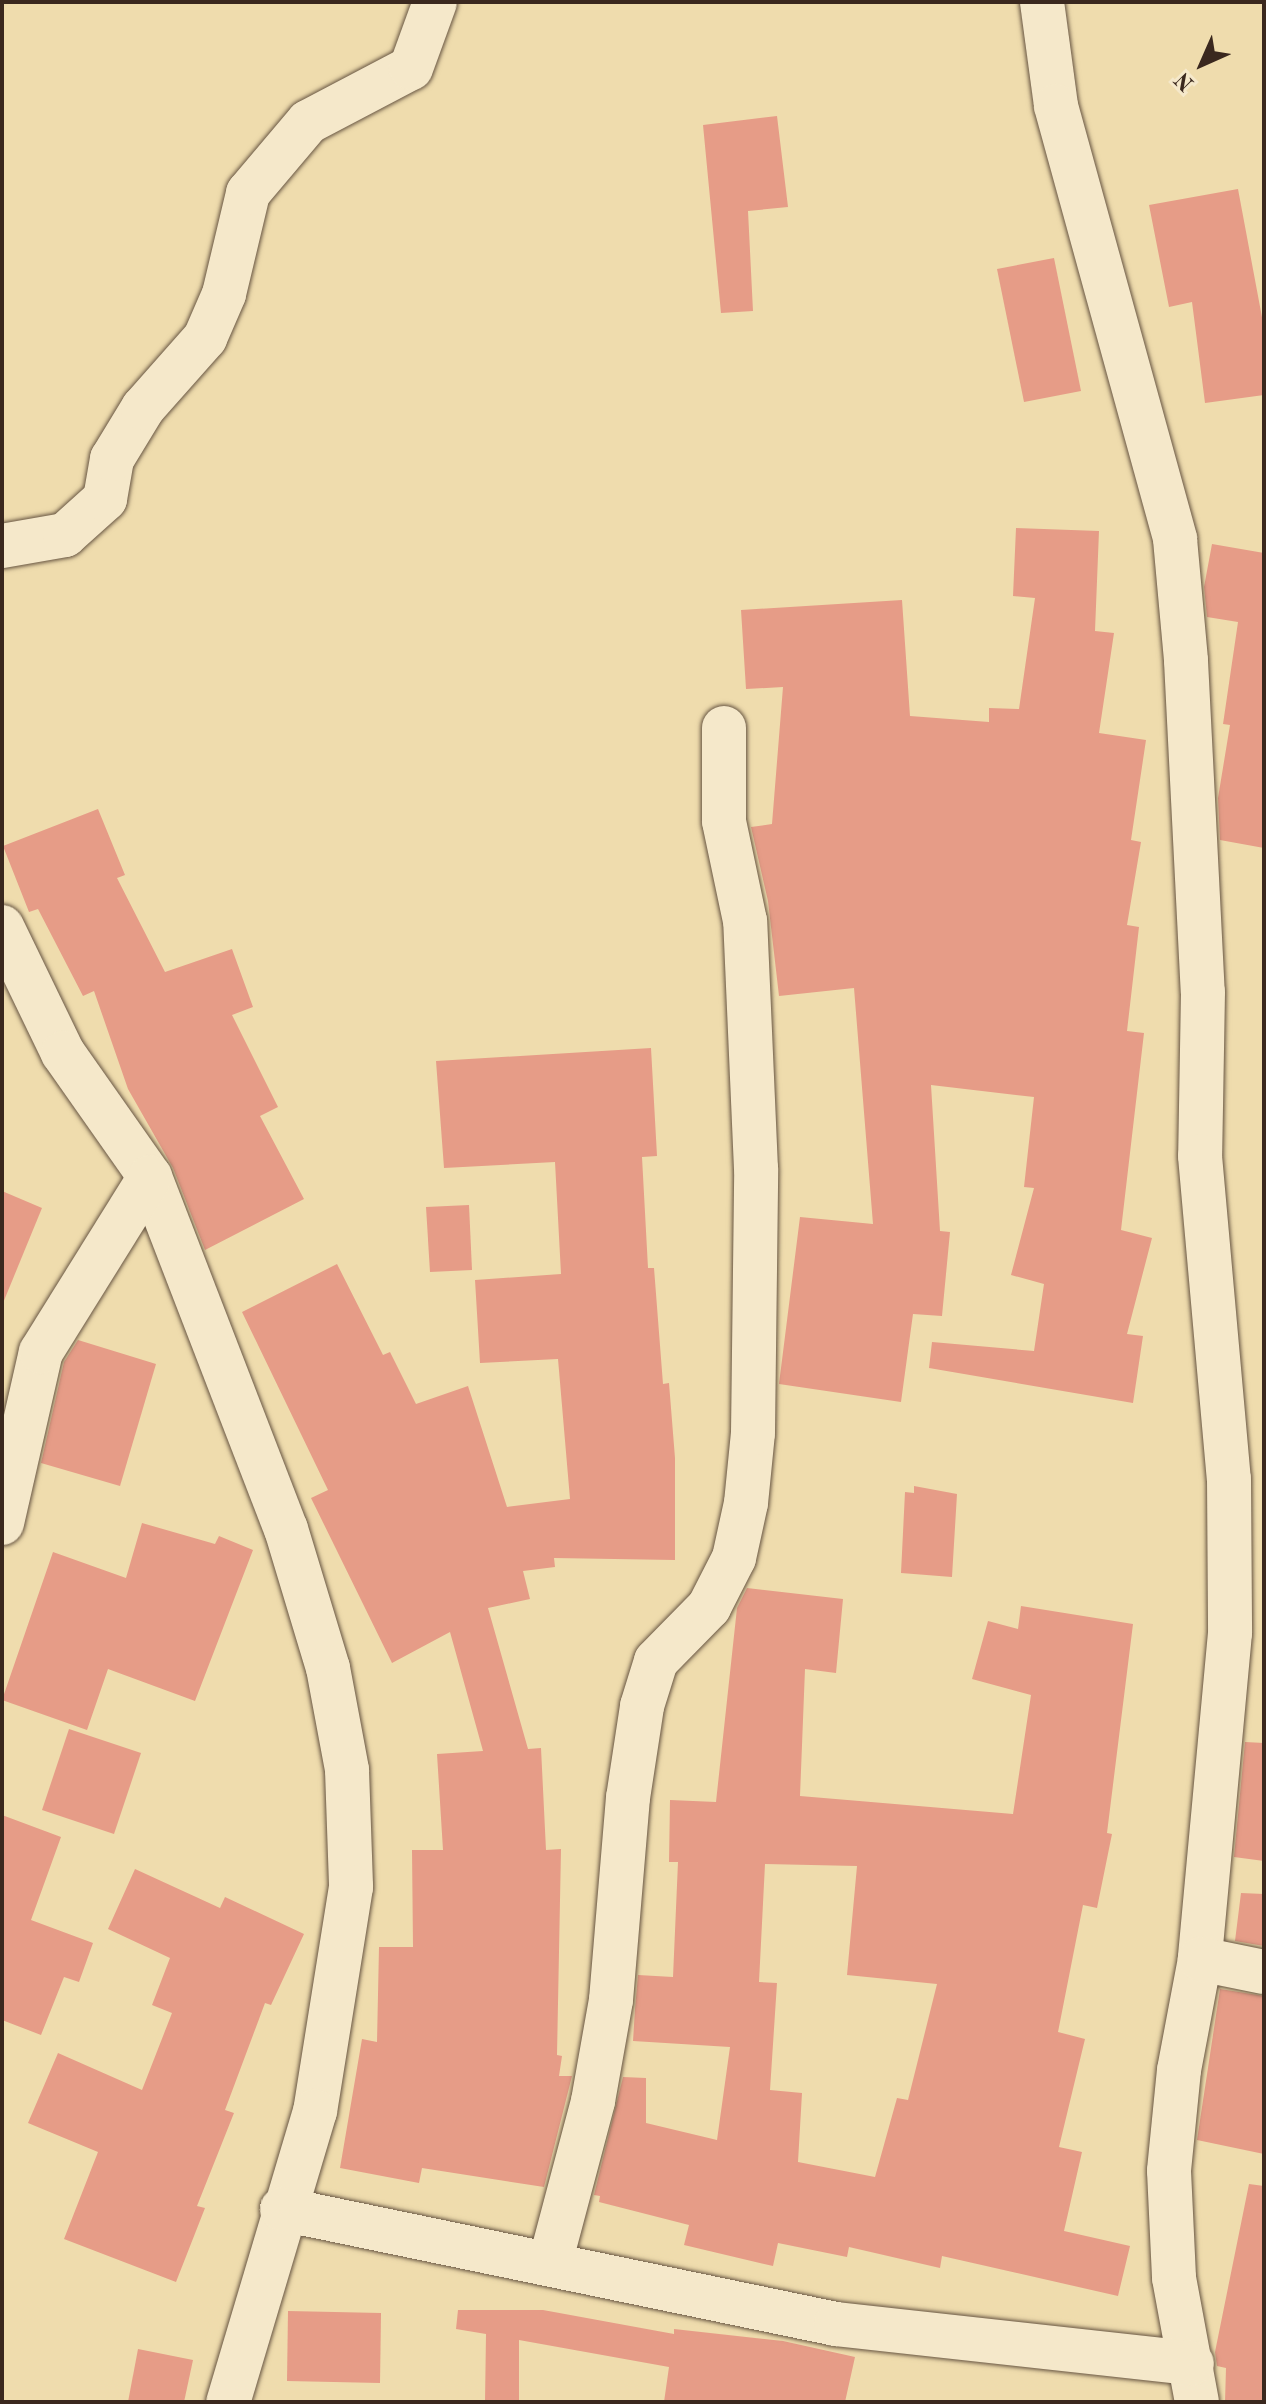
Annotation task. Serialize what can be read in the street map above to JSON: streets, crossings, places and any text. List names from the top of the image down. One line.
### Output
{"north":"bottom left"}
